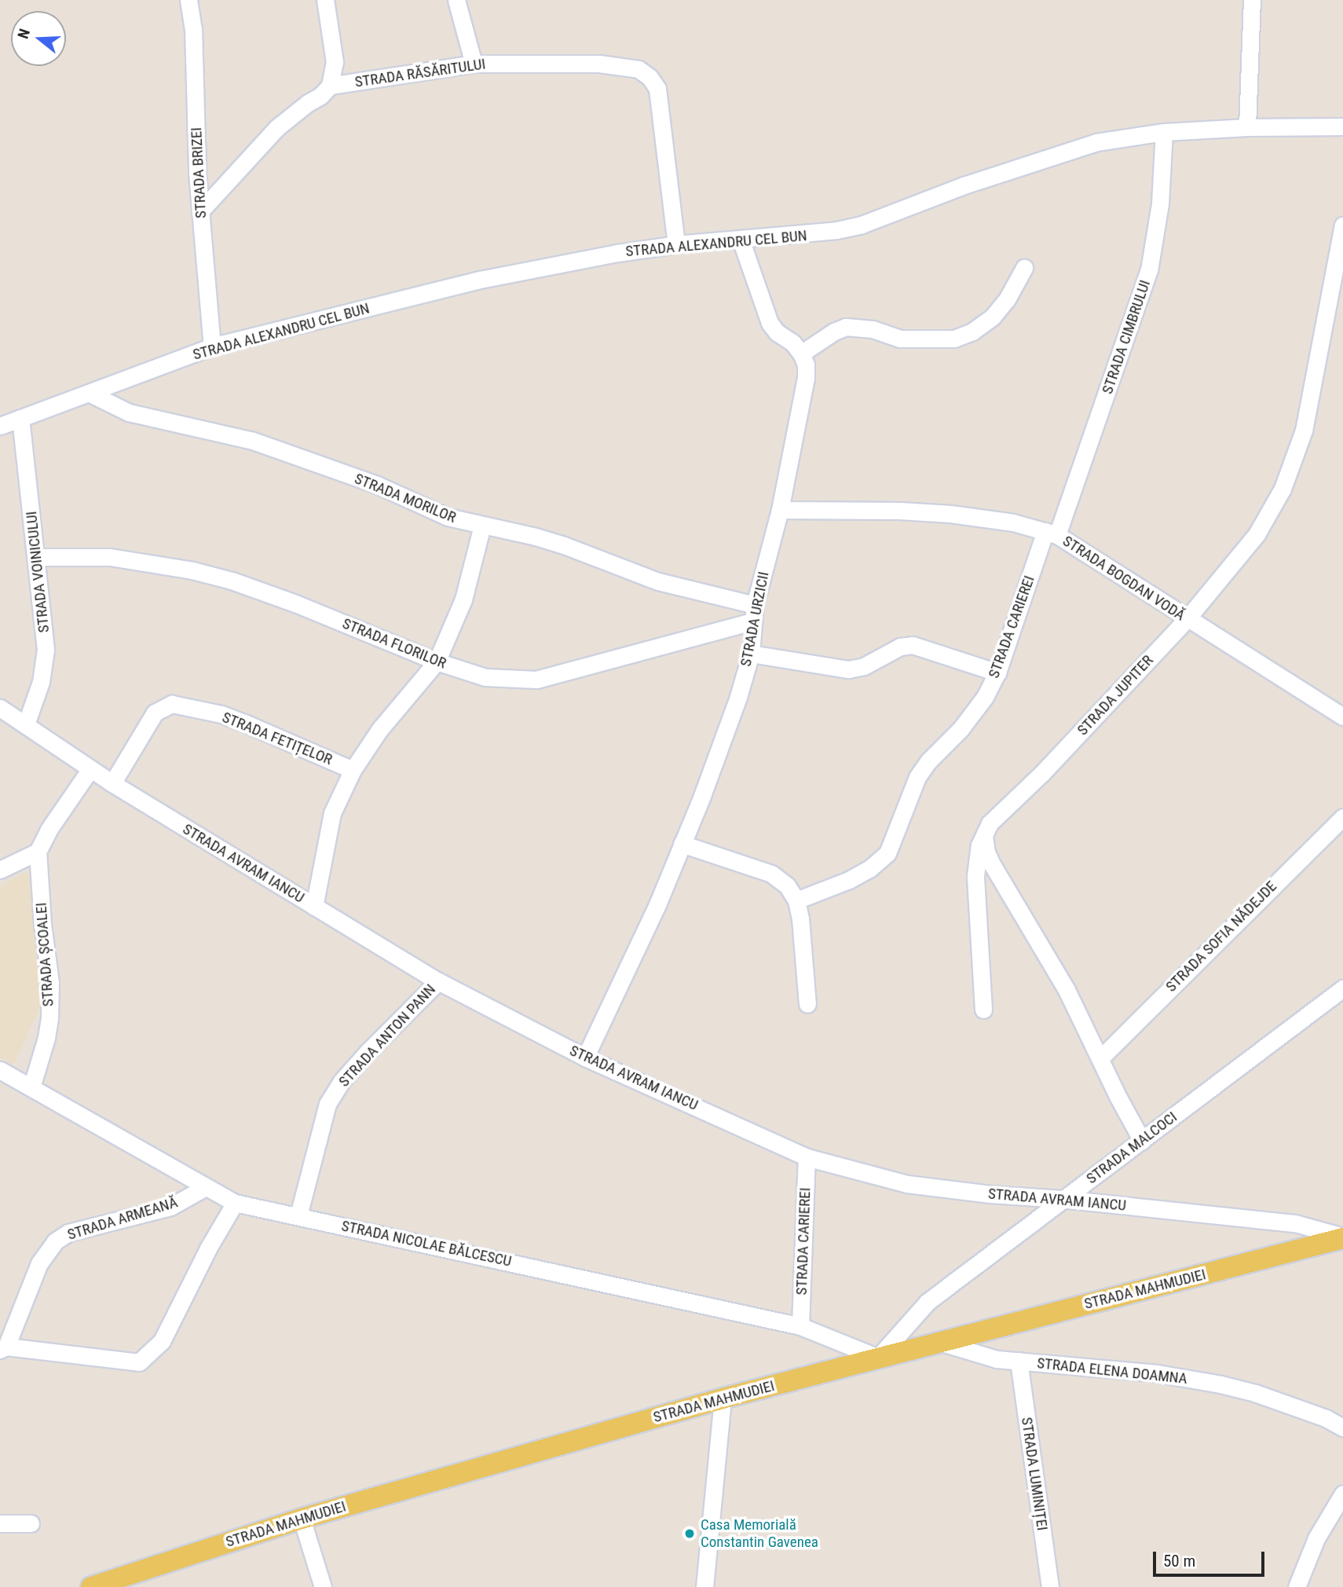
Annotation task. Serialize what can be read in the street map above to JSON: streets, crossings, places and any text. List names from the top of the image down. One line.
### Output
{"streets":{"main road":["STRADA MAHMUDIEI"],"street":["STRADA RĂSĂRITULUI","STRADA BRIZEI","STRADA ALEXANDRU CEL BUN","STRADA CIMBRULUI","STRADA MORILOR","STRADA VOINICULUI","STRADA BOGDAN VODĂ","STRADA URZICII","STRADA CARIEREI","STRADA FLORILOR","STRADA JUPITER","STRADA FETIȚELOR","STRADA AVRAM IANCU","STRADA SOFIA NĂDEJDE","STRADA ȘCOALEI","STRADA ANTON PANN","STRADA MALCOCI","STRADA ARMEANĂ","STRADA NICOLAE BĂLCESCU","STRADA ELENA DOAMNA","STRADA LUMINIȚEI"]},"crossings":[["STRADA RĂSĂRITULUI","STRADA ALEXANDRU CEL BUN"],["STRADA BRIZEI","STRADA ALEXANDRU CEL BUN"],["STRADA ALEXANDRU CEL BUN","STRADA CIMBRULUI"],["STRADA ALEXANDRU CEL BUN","STRADA MORILOR"],["STRADA ALEXANDRU CEL BUN","STRADA VOINICULUI"],["STRADA CIMBRULUI","STRADA BOGDAN VODĂ"],["STRADA CIMBRULUI","STRADA CARIEREI"],["STRADA MORILOR","STRADA URZICII"],["STRADA MORILOR","STRADA FLORILOR"],["STRADA VOINICULUI","STRADA FLORILOR"],["STRADA VOINICULUI","STRADA AVRAM IANCU"],["STRADA BOGDAN VODĂ","STRADA URZICII"],["STRADA BOGDAN VODĂ","STRADA CARIEREI"],["STRADA BOGDAN VODĂ","STRADA JUPITER"],["STRADA URZICII","STRADA FLORILOR"],["STRADA URZICII","STRADA AVRAM IANCU"],["STRADA CARIEREI","STRADA AVRAM IANCU"],["STRADA CARIEREI","STRADA NICOLAE BĂLCESCU"],["STRADA FETIȚELOR","STRADA AVRAM IANCU"],["STRADA AVRAM IANCU","STRADA ANTON PANN"],["STRADA AVRAM IANCU","STRADA MALCOCI"],["STRADA AVRAM IANCU","STRADA MAHMUDIEI"],["STRADA ȘCOALEI","STRADA NICOLAE BĂLCESCU"],["STRADA ANTON PANN","STRADA NICOLAE BĂLCESCU"],["STRADA MALCOCI","STRADA NICOLAE BĂLCESCU"],["STRADA MALCOCI","STRADA MAHMUDIEI"],["STRADA ARMEANĂ","STRADA NICOLAE BĂLCESCU"],["STRADA NICOLAE BĂLCESCU","STRADA MAHMUDIEI"],["STRADA MAHMUDIEI","STRADA ELENA DOAMNA"],["STRADA ELENA DOAMNA","STRADA LUMINIȚEI"]],"places":["Casa Memorială Constantin Gavenea"],"scale_bar":"50 m","north":"left"}
